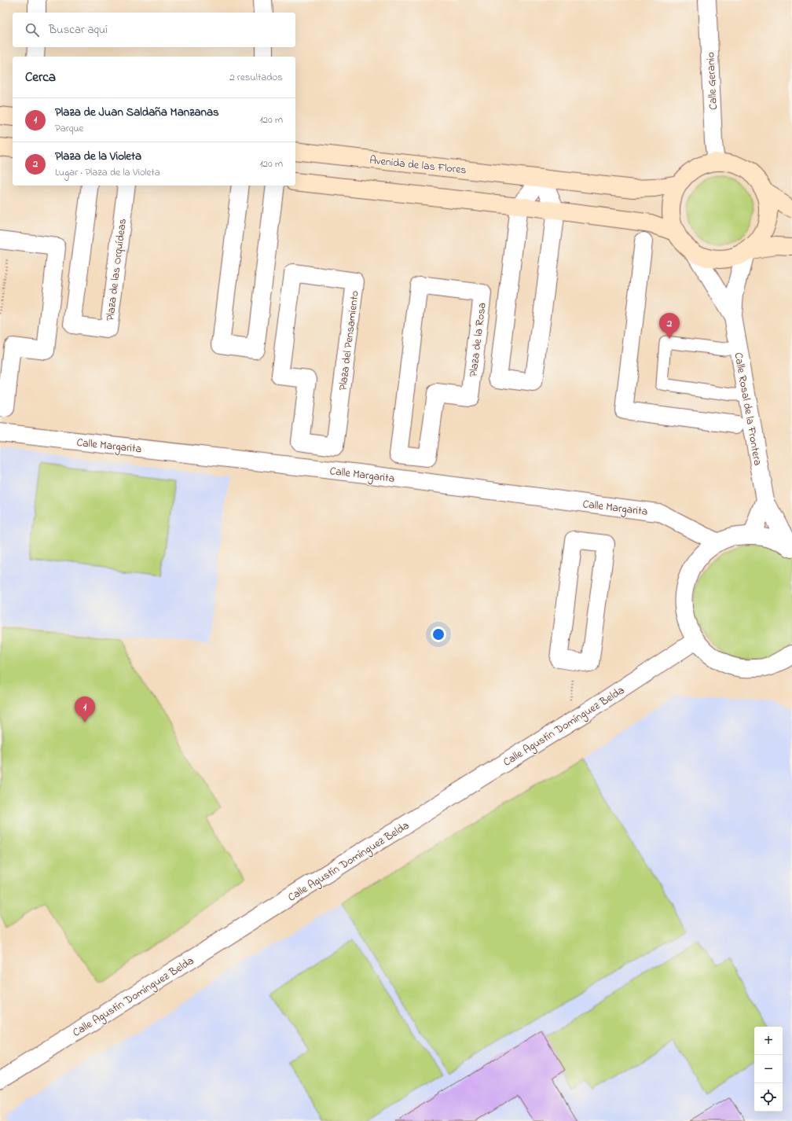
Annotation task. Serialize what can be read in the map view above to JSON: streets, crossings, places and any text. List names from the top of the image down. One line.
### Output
{"streets":{"main road":["Avenida de las Flores"],"street":["Calle Geranio","Plaza de las Orquídeas","Plaza de la Rosa","Plaza del Pensamiento","Calle Rosal de la Frontera","Calle Margarita","Calle Agustín Domínguez Belda"]},"crossings":[["Calle Geranio","Avenida de las Flores"],["Calle Geranio","Calle Rosal de la Frontera"],["Avenida de las Flores","Calle Rosal de la Frontera"]],"page":{"search":"Buscar aquí","heading":["Cerca","2 resultados"],"list":[{"mark":"1","name":"Plaza de Juan Saldaña Manzanas","note":"Parque","value":"120 m"},{"mark":"2","name":"Plaza de la Violeta","note":"Lugar · Plaza de la Violeta","value":"120 m"}],"pins":["2","1"],"map_buttons":["+","−"]}}
